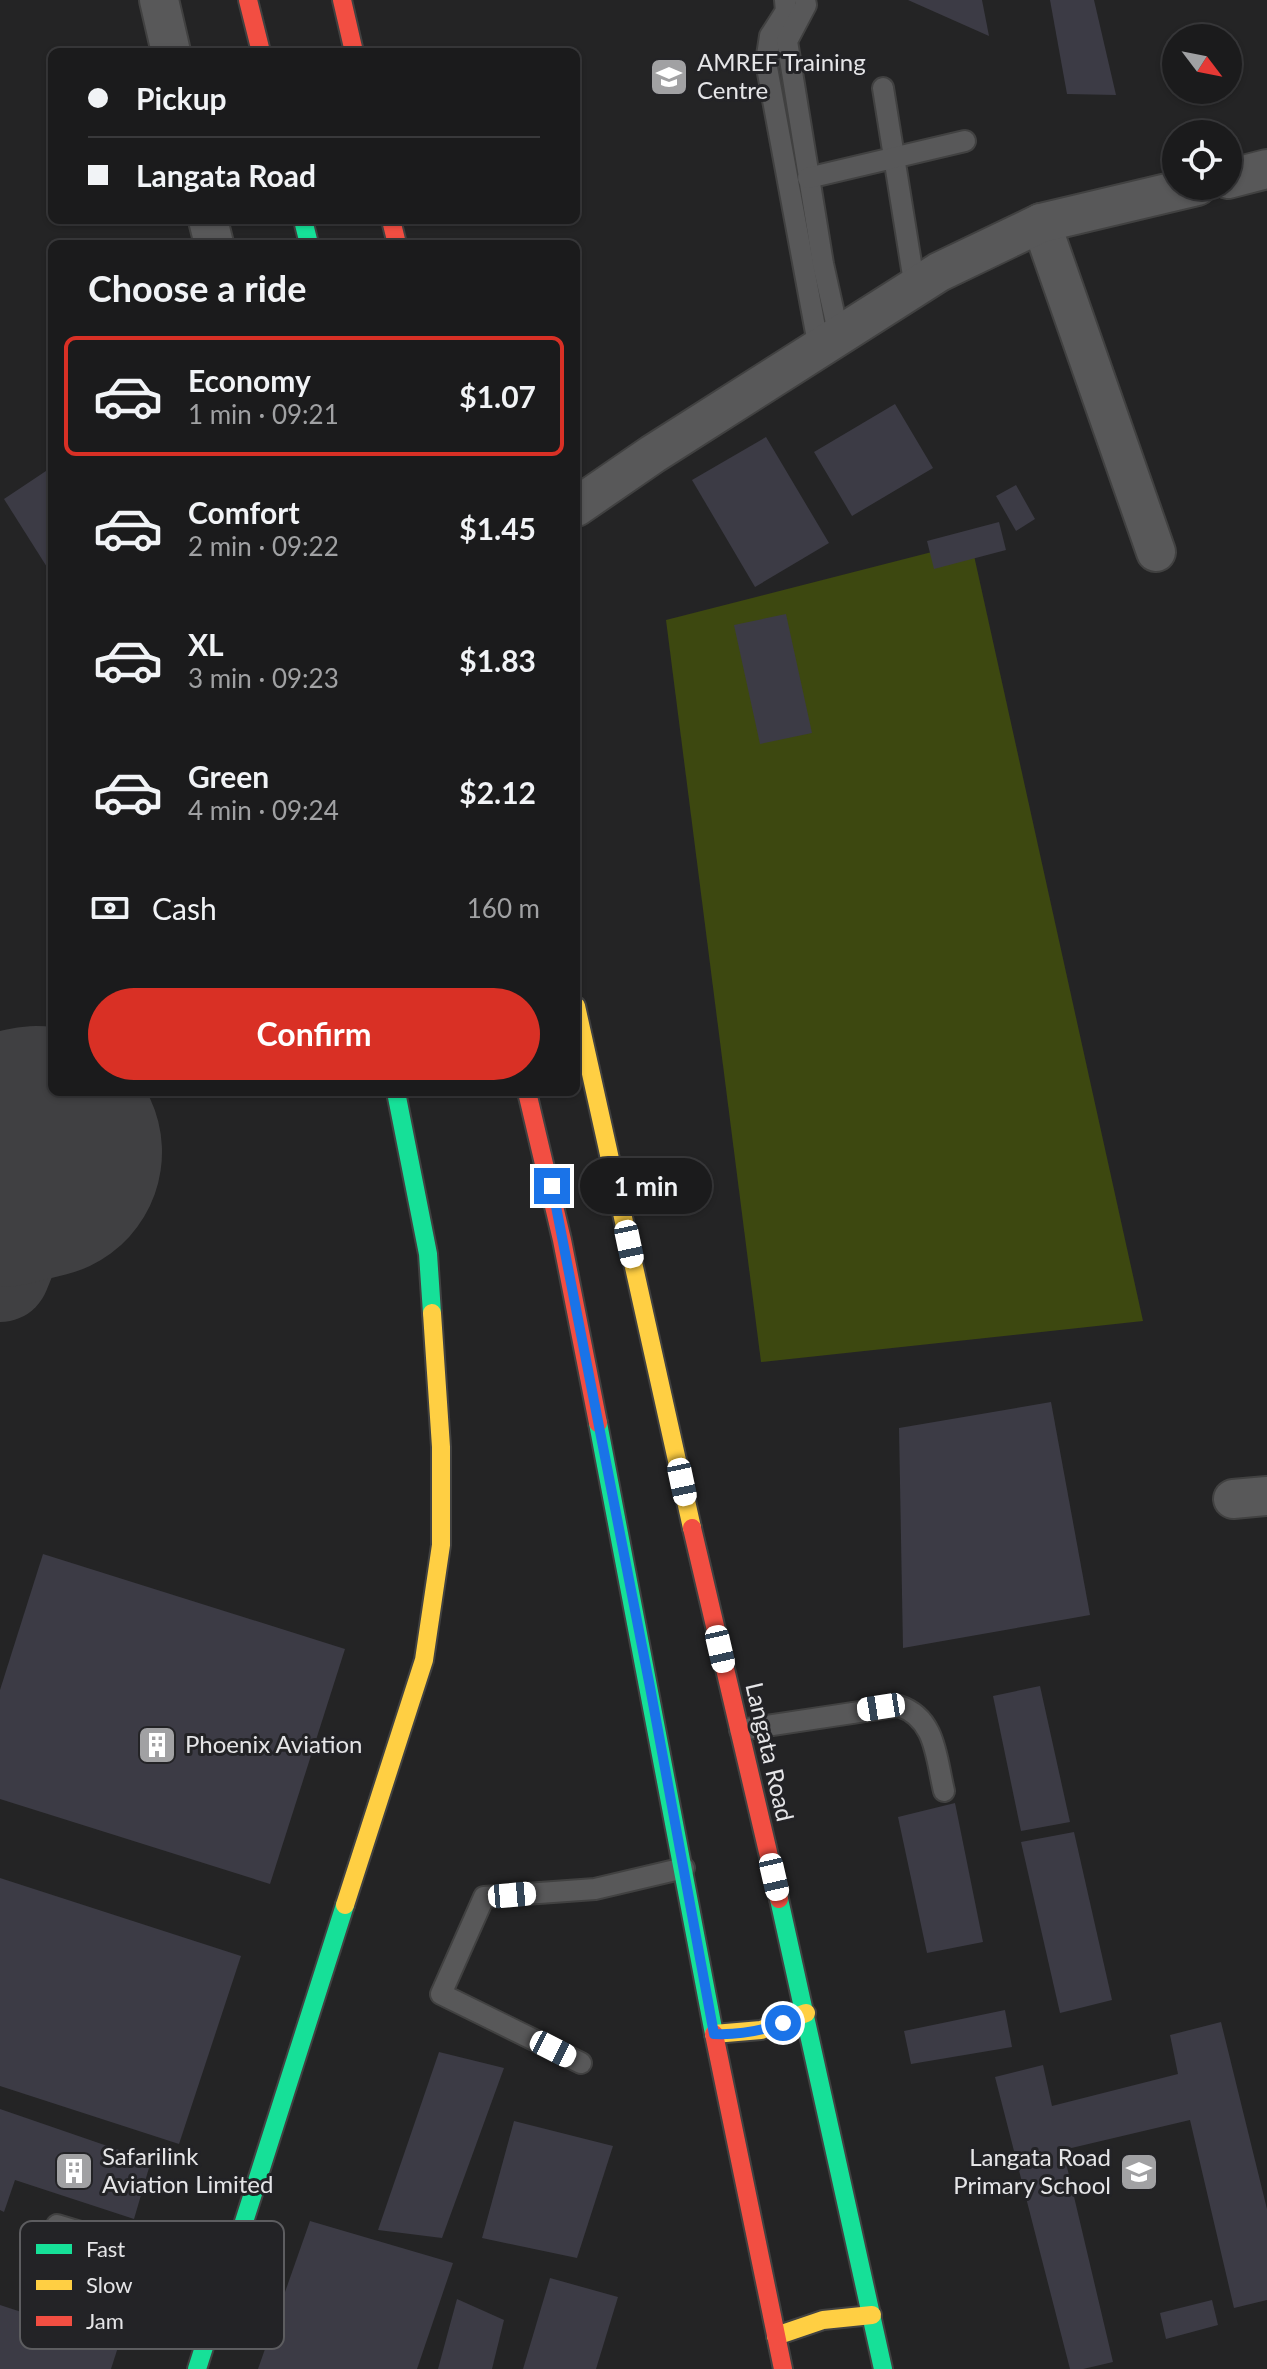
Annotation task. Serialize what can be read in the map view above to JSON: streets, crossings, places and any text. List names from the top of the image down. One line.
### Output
{"streets":{"main road":["Langata Road"]},"places":{"school or university":["AMREF Training Centre","Langata Road Primary School"],"building":["Phoenix Aviation","Safarilink Aviation Limited"]},"legend":["Fast","Slow","Jam"],"north":"bottom right","page":{"banner":["Pickup","Langata Road"],"heading":"Choose a ride","list":[{"name":"Economy","note":"1 min · 09:21","value":"$1.07"},{"name":"Comfort","note":"2 min · 09:22","value":"$1.45"},{"name":"XL","note":"3 min · 09:23","value":"$1.83"},{"name":"Green","note":"4 min · 09:24","value":"$2.12"}],"pay":["Cash","160 m"],"buttons":"Confirm","bubble":"1 min"}}
